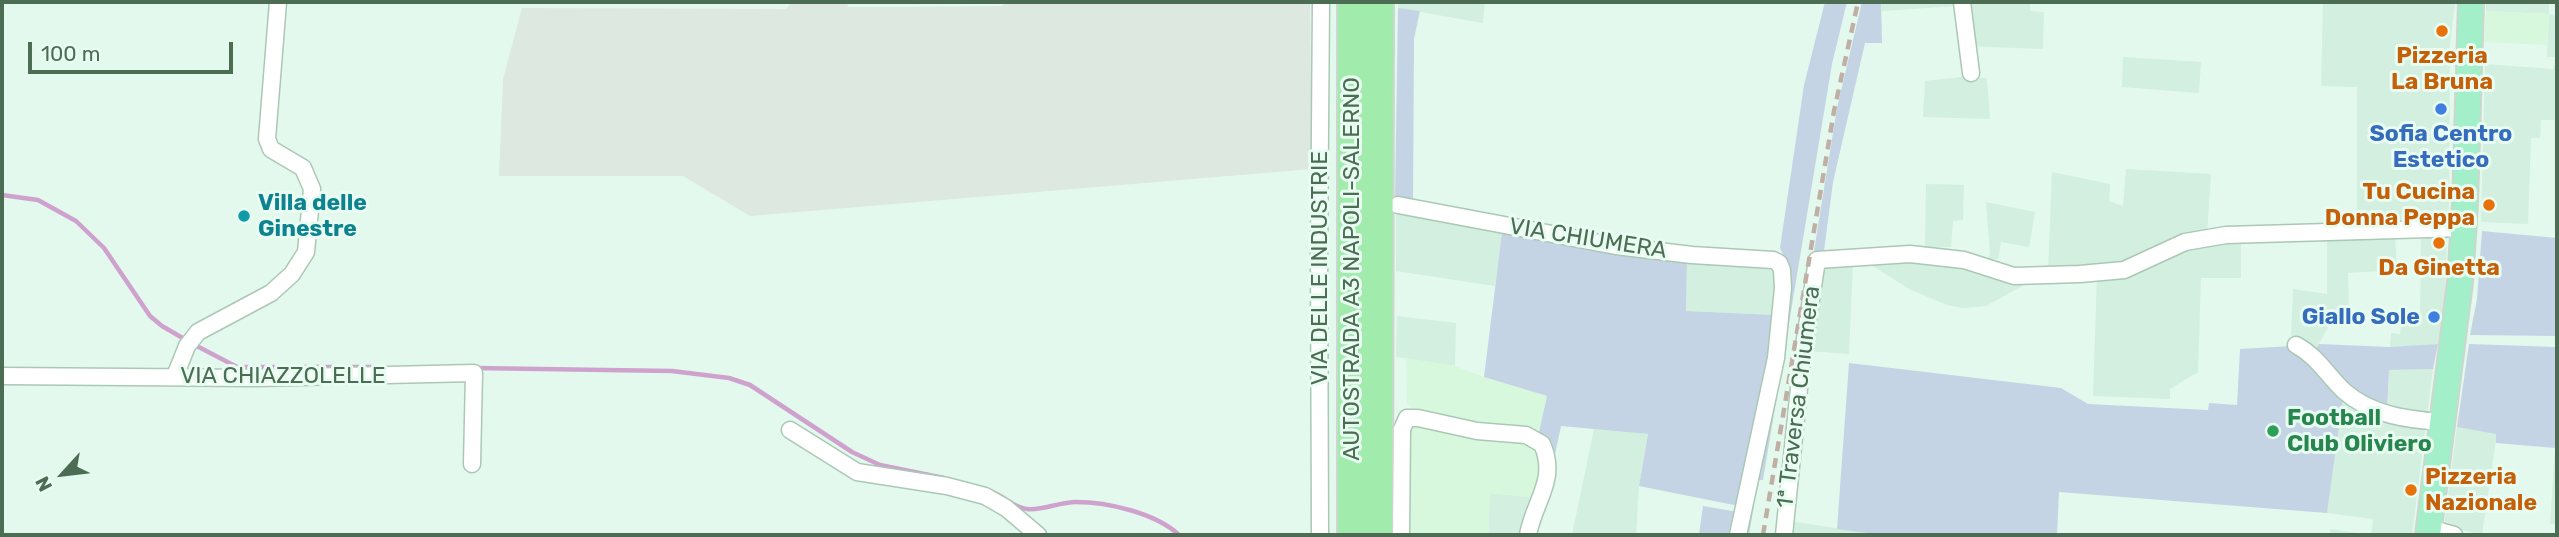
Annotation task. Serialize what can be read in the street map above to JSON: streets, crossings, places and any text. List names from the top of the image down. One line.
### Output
{"streets":{"highway":["AUTOSTRADA A3 NAPOLI-SALERNO"],"street":["VIA CHIUMERA","VIA DELLE INDUSTRIE","VIA CHIAZZOLELLE","1ª Traversa Chiumera"]},"places":["Pizzeria La Bruna","Sofia Centro Estetico","Tu Cucina Donna Peppa","Villa delle Ginestre","Da Ginetta","Giallo Sole","Football Club Oliviero","Pizzeria Nazionale"],"scale_bar":"100 m","north":"bottom left"}
